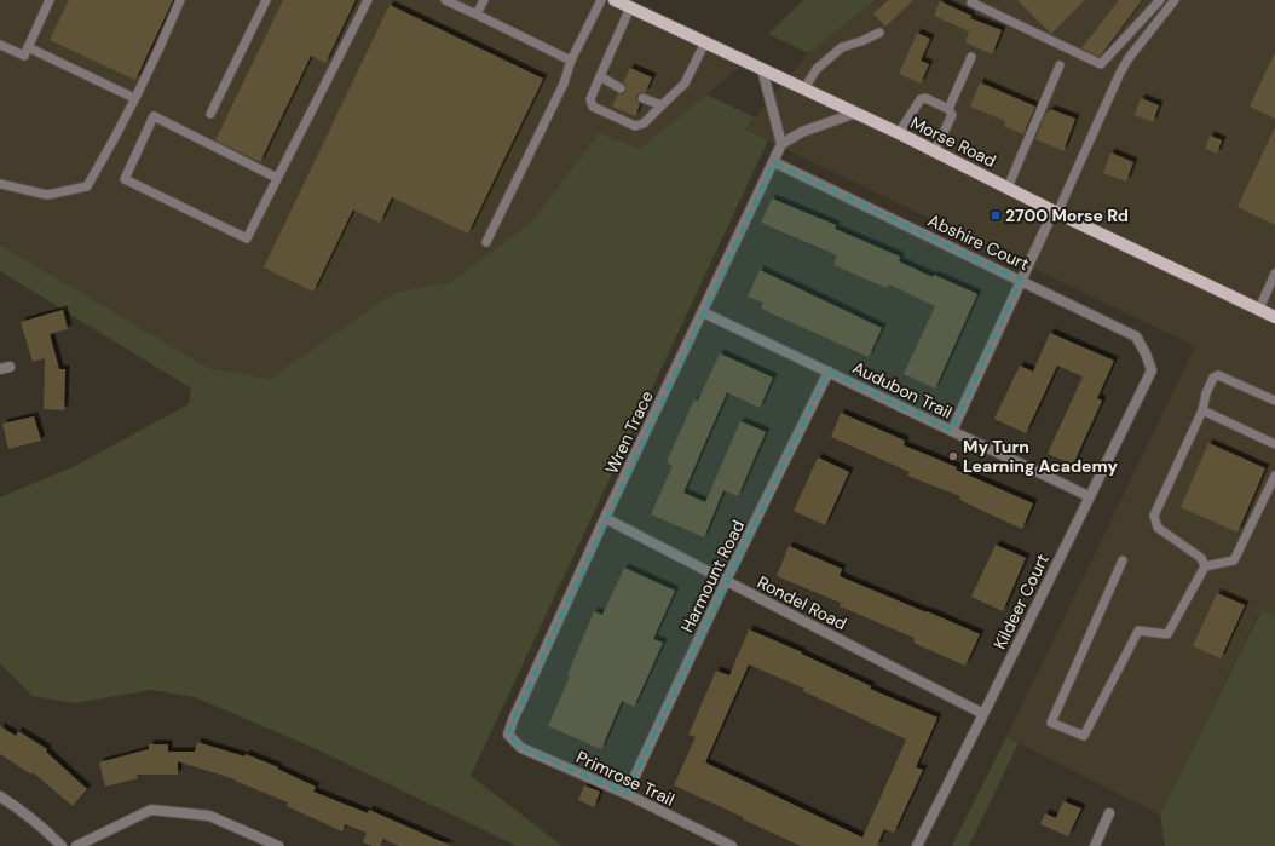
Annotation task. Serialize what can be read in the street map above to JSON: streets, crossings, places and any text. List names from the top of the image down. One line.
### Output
{"streets":{"main road":["Morse Road"],"street":["Abshire Court","Audubon Trail","Wren Trace","Harmount Road","Kildeer Court","Rondel Road","Primrose Trail"]},"crossings":[["Abshire Court","Wren Trace"],["Abshire Court","Kildeer Court"],["Audubon Trail","Wren Trace"],["Audubon Trail","Harmount Road"],["Audubon Trail","Kildeer Court"],["Wren Trace","Rondel Road"],["Wren Trace","Primrose Trail"],["Harmount Road","Rondel Road"],["Harmount Road","Primrose Trail"],["Kildeer Court","Rondel Road"]],"places":{"transit":["2700 Morse Rd"],"other":["My Turn Learning Academy"]}}
